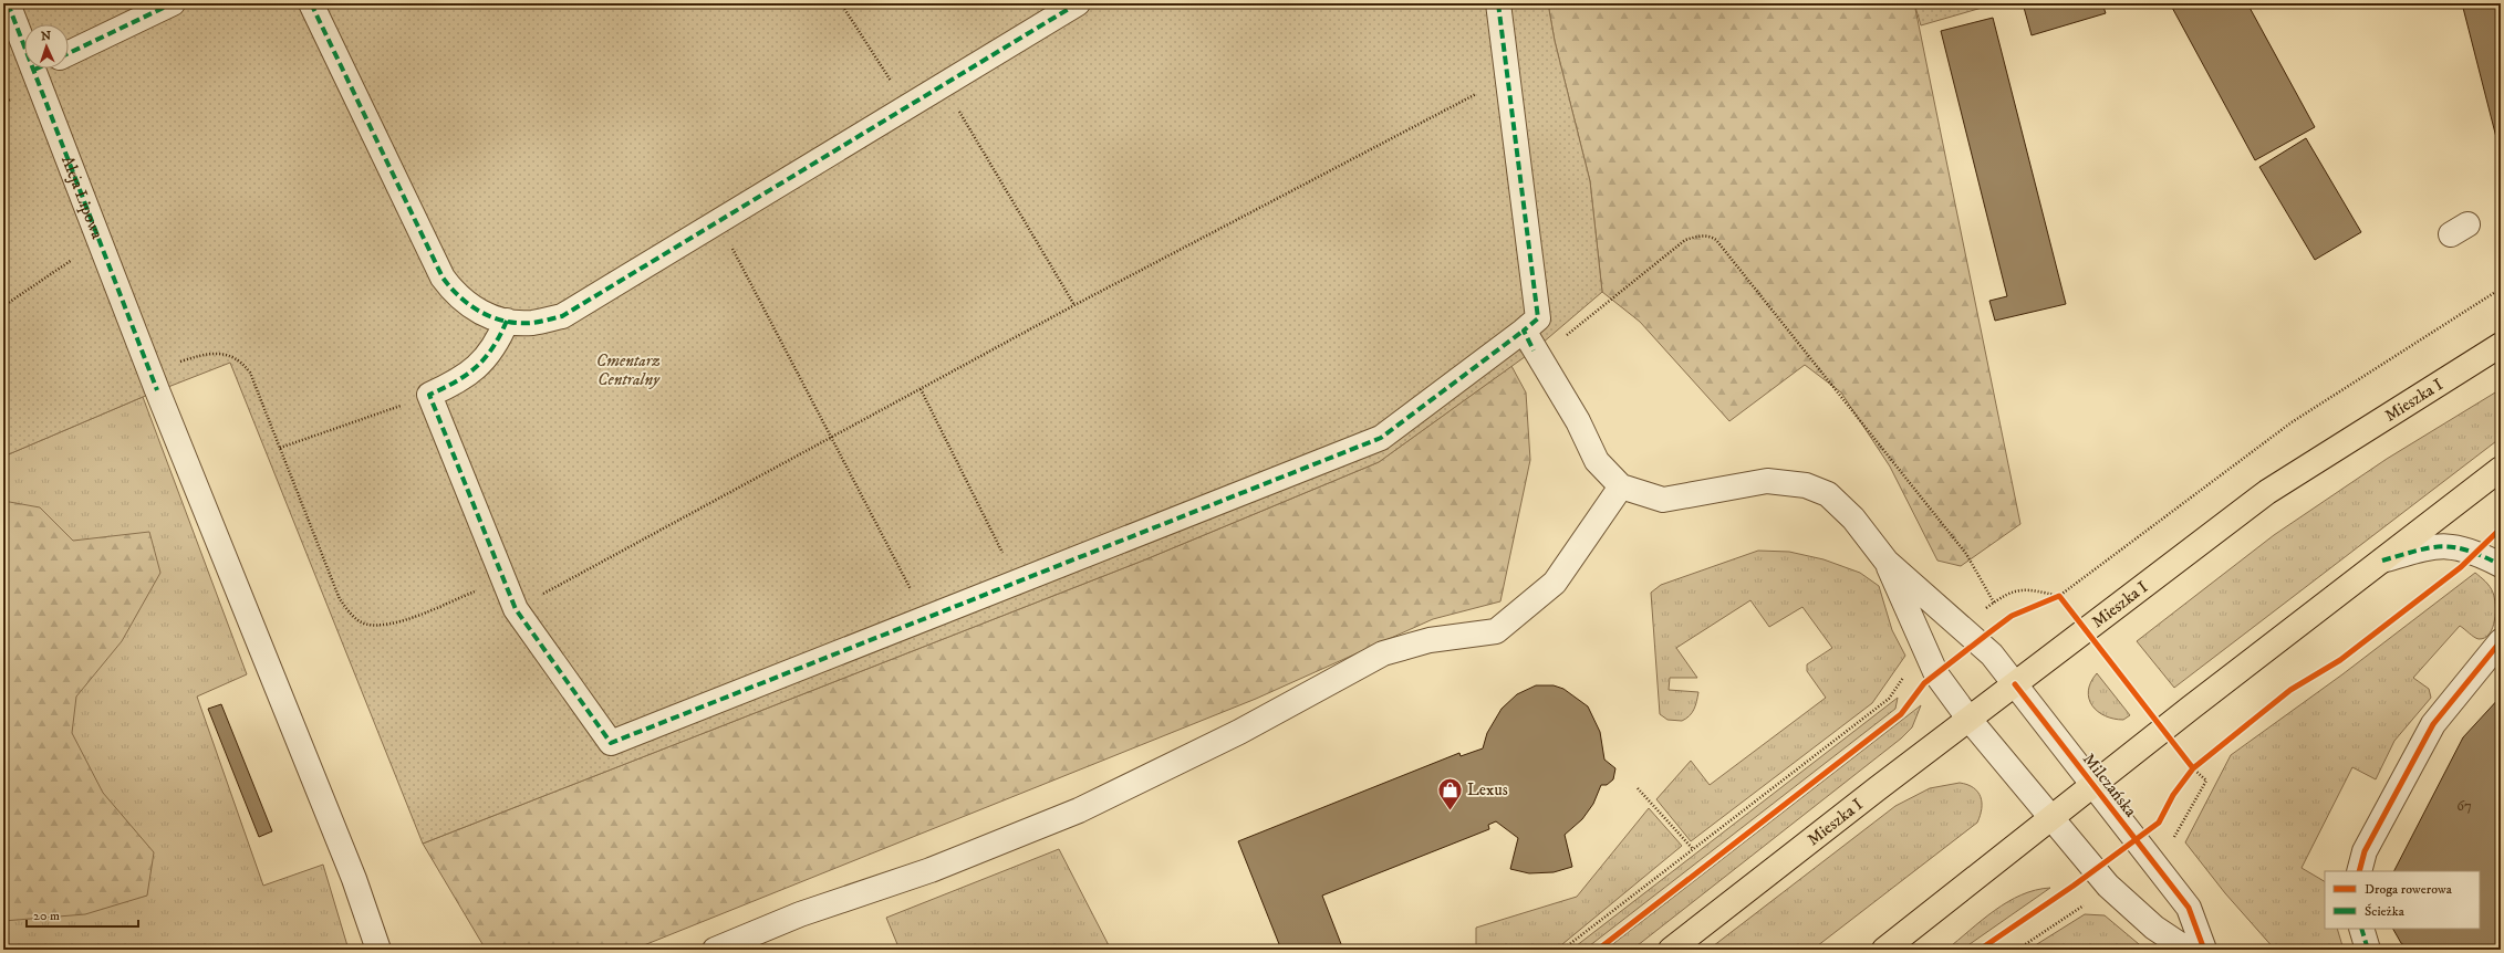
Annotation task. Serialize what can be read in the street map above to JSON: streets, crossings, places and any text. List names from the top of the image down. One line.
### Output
{"streets":{"main road":["Mieszka I"],"street":["Aleja Lipowa","Milczańska"]},"crossings":[["Mieszka I","Milczańska"]],"parks":["Cmentarz Centralny"],"places":{"shop":["Lexus"]},"house_numbers":["67"],"legend":["Droga rowerowa","Ścieżka"],"scale_bar":"20 m","north":"top"}
